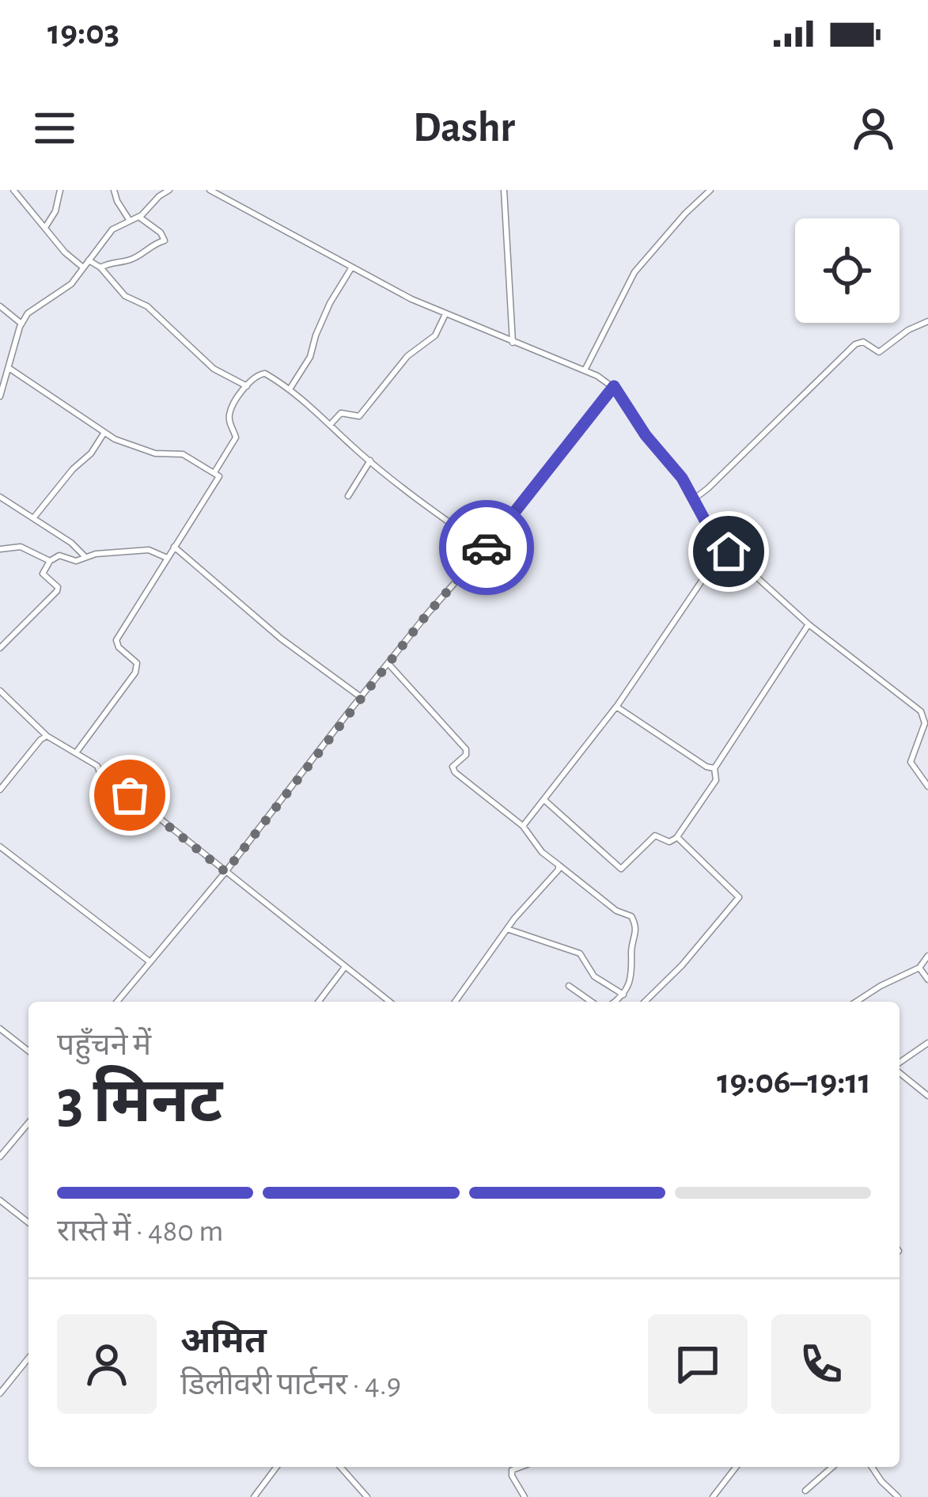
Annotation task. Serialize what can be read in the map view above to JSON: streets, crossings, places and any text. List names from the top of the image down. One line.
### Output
{"page":{"status":"19:03","header":"Dashr","heading":["3 मिनट","पहुँचने में","19:06–19:11"],"panel":["अमित","डिलीवरी पार्टनर · 4.9"],"bar":"रास्ते में · 480 m"}}
